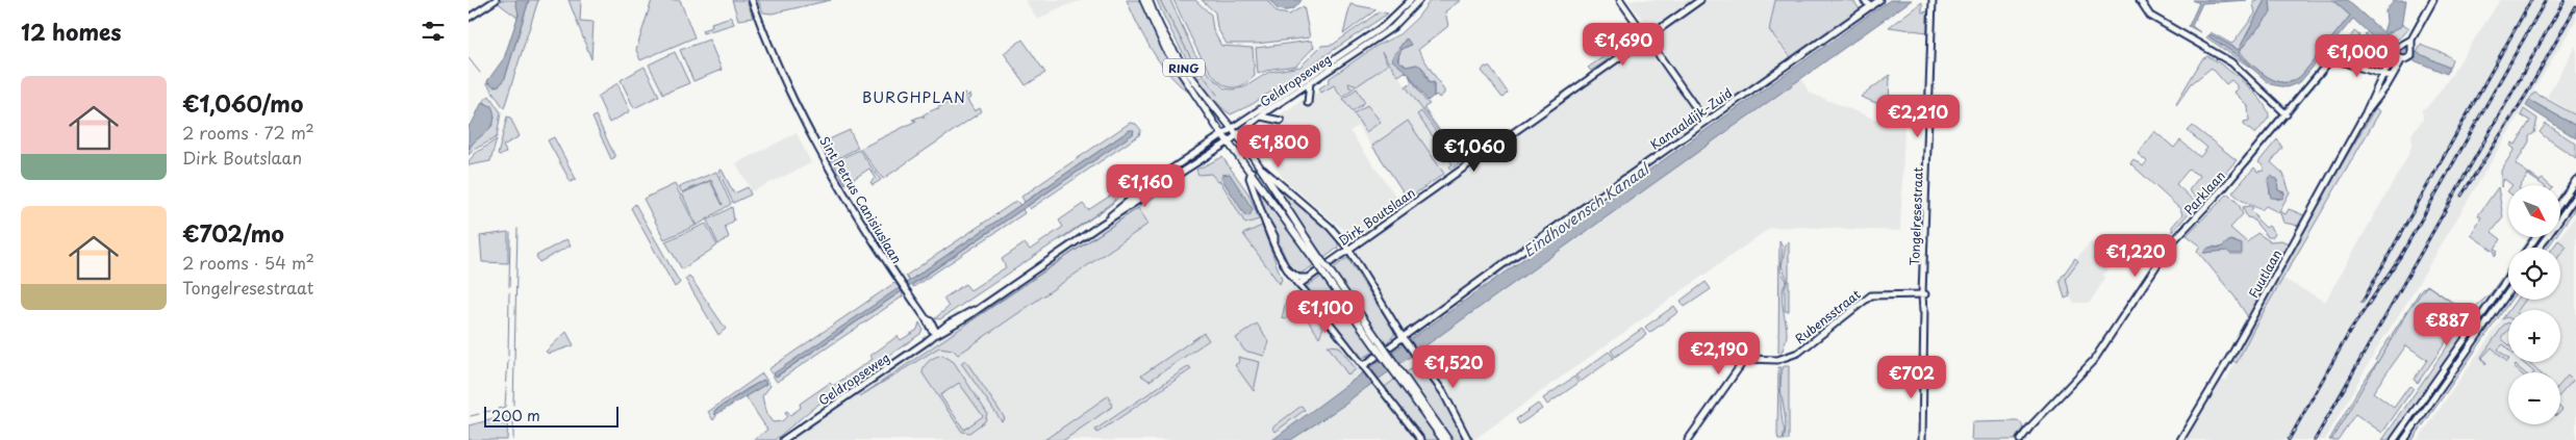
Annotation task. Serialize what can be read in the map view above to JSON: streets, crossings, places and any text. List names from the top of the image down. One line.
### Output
{"streets":{"main road":["RING"],"street":["Geldropseweg","Kanaaldijk-Zuid","Parklaan","Sint Petrus Canisiuslaan","Dirk Boutslaan","Tongelresestraat","Fuutlaan","Rubensstraat"]},"crossings":[["RING","Geldropseweg"],["Geldropseweg","Sint Petrus Canisiuslaan"],["Parklaan","Fuutlaan"],["Tongelresestraat","Rubensstraat"]],"districts":["BURGHPLAN"],"water":["Eindhovensch Kanaal"],"scale_bar":"200 m","north":"bottom right","page":{"heading":"12 homes","price":["€1,690","€1,000","€2,210","€1,800","€1,060","€1,160","€1,220","€1,100","€887","€2,190","€1,520","€702"],"list":[{"name":"€1,060/mo","note":"2 rooms · 72 m² · Dirk Boutslaan"},{"name":"€702/mo","note":"2 rooms · 54 m² · Tongelresestraat"}],"map_buttons":["+","−"],"scale":"200 m"}}
